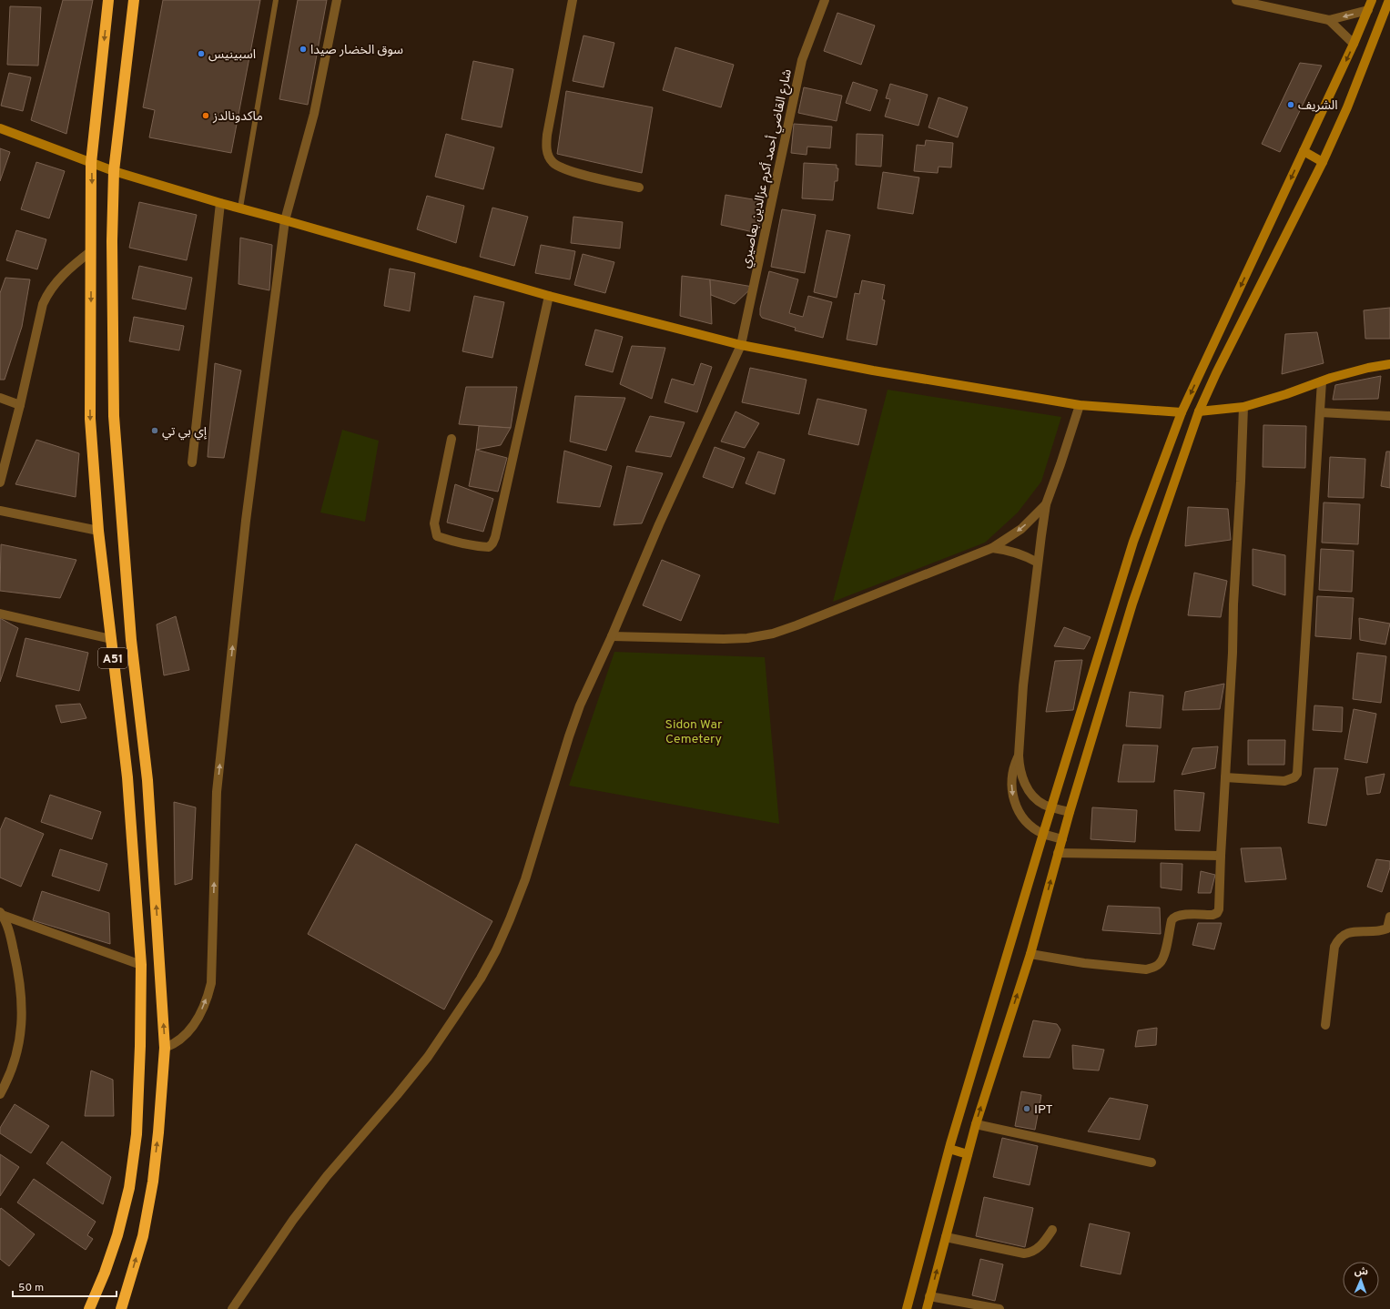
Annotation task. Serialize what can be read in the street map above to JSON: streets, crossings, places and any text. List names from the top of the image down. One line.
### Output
{"streets":{"highway":["A51"],"street":["شارع القاضي أحمد أكرم عزالدين بعاصيري"]},"parks":["Sidon War Cemetery"],"places":["سوق الخضار صيدا","اسبينيس","الشريف","ماكدونالدز","إي بي تي","IPT"],"scale_bar":"50 m","north":"top"}
